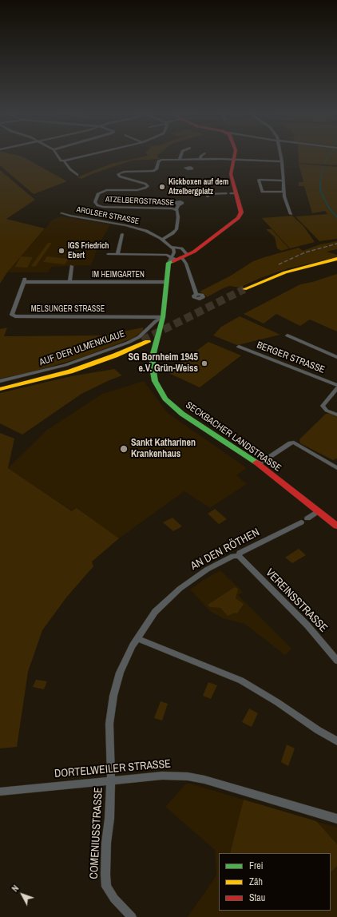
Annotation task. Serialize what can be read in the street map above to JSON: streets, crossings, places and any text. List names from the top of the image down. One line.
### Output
{"streets":{"main road":["SECKBACHER LANDSTRASSE"],"street":["ATZELBERGSTRASSE","AROLSER STRASSE","IM HEIMGARTEN","MELSUNGER STRASSE","AUF DER ULMENKLAUE","BERGER STRASSE","AN DEN RÖTHEN","VEREINSSTRASSE","DORTELWEILER STRASSE","COMENIUSSTRASSE"]},"crossings":[["ATZELBERGSTRASSE","AROLSER STRASSE"],["IM HEIMGARTEN","MELSUNGER STRASSE"],["MELSUNGER STRASSE","AUF DER ULMENKLAUE"],["MELSUNGER STRASSE","SECKBACHER LANDSTRASSE"],["AUF DER ULMENKLAUE","SECKBACHER LANDSTRASSE"],["AN DEN RÖTHEN","VEREINSSTRASSE"],["AN DEN RÖTHEN","DORTELWEILER STRASSE"],["AN DEN RÖTHEN","COMENIUSSTRASSE"],["DORTELWEILER STRASSE","COMENIUSSTRASSE"]],"places":["Kickboxen auf dem Atzelbergplatz","IGS Friedrich Ebert","SG Bornheim 1945 e.V. Grün-Weiss","Sankt Katharinen Krankenhaus"],"legend":["Frei","Zäh","Stau"],"north":"top left"}
